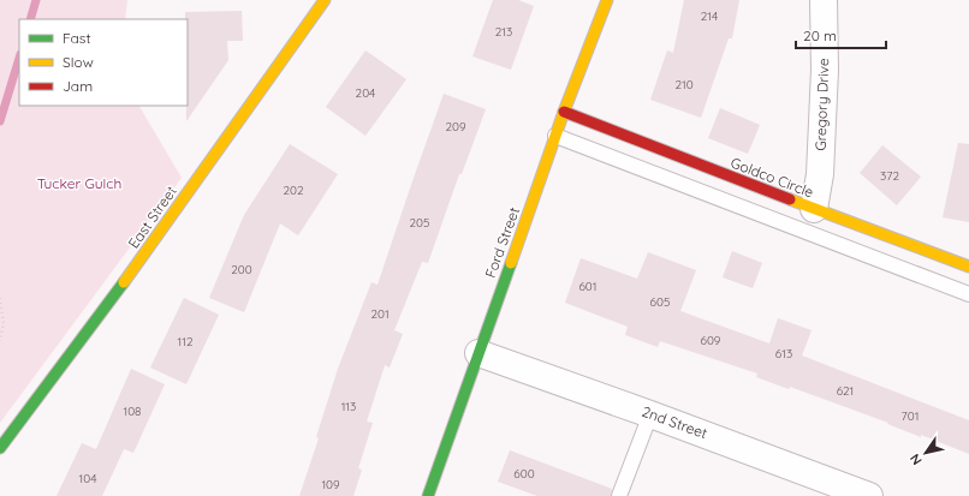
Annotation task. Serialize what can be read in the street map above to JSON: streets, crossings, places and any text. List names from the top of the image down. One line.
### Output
{"streets":{"street":["Gregory Drive","Goldco Circle","East Street","Ford Street","2nd Street"]},"crossings":[["Gregory Drive","Goldco Circle"],["Goldco Circle","Ford Street"],["Ford Street","2nd Street"]],"parks":["Tucker Gulch"],"house_numbers":["214","213","210","204","209","372","202","205","200","601","605","201","609","112","613","621","113","108","701","600","104","109"],"legend":["Fast","Slow","Jam"],"scale_bar":"20 m","north":"bottom left"}
